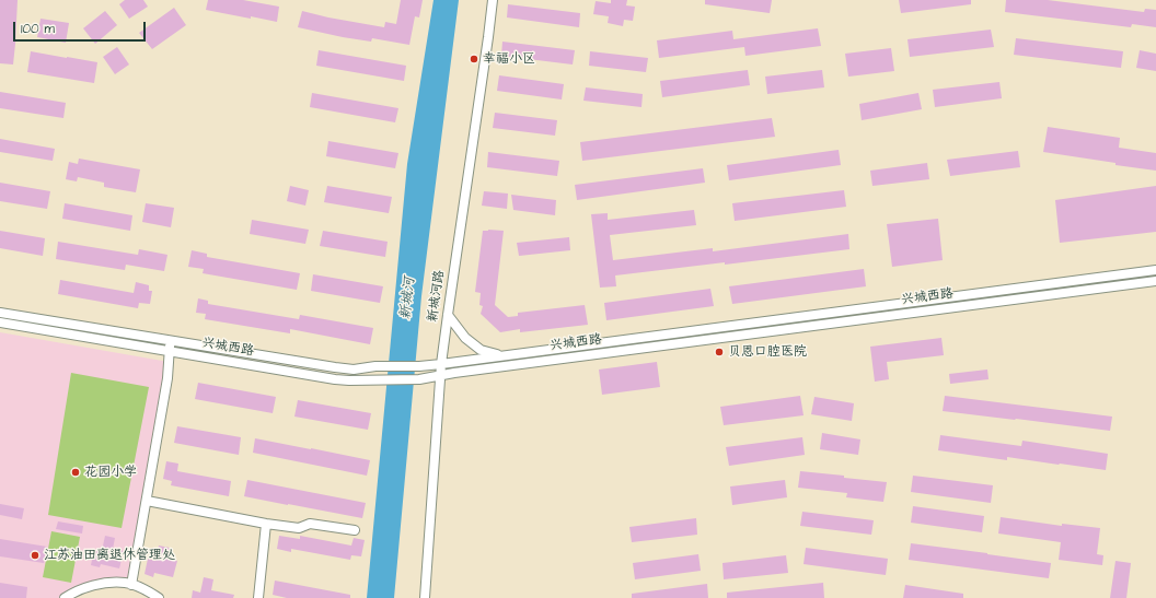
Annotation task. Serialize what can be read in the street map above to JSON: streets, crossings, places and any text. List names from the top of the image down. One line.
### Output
{"streets":{"street":["新城河路","兴城西路"]},"crossings":[["新城河路","兴城西路"]],"water":["新城河"],"places":["幸福小区","贝恩口腔医院","花园小学","江苏油田离退休管理处"],"scale_bar":"100 m"}
